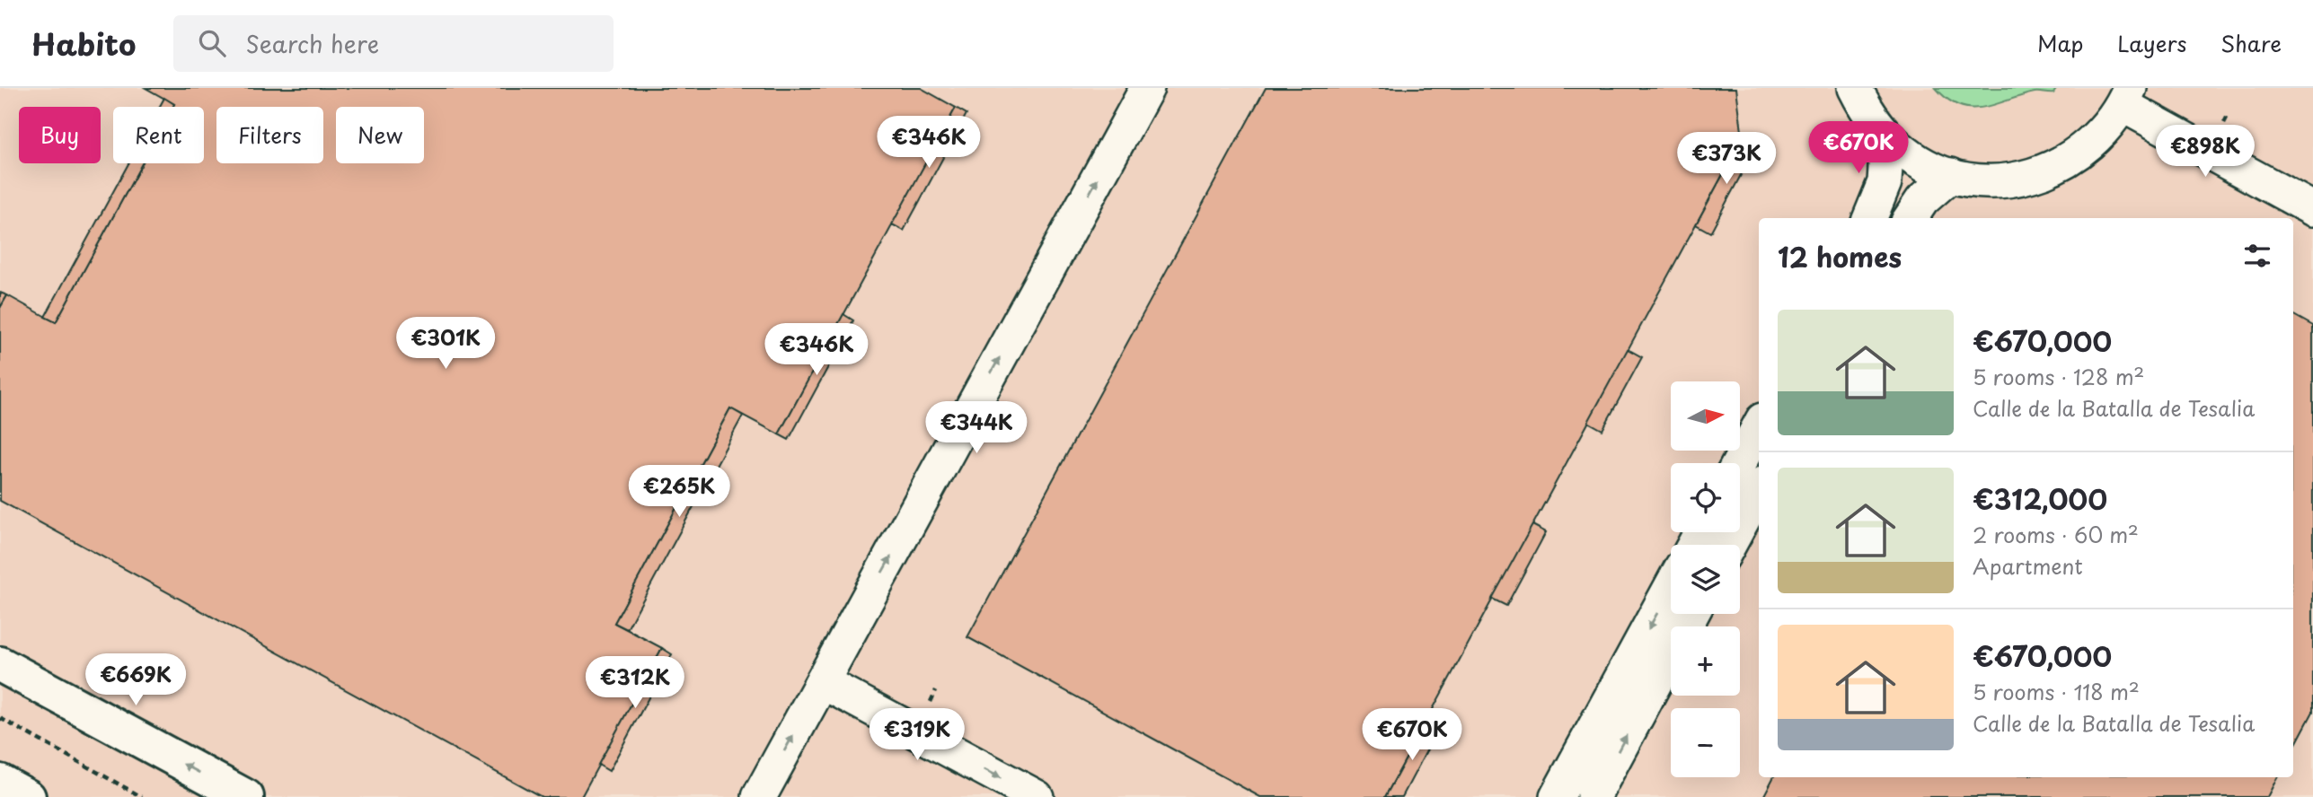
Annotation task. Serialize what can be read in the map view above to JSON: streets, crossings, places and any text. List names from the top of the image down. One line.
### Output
{"north":"right","page":{"header":"Habito","search":"Search here","nav":["Map","Layers","Share"],"chip":["Buy","Rent","Filters","New"],"price":["€346K","€670K","€898K","€373K","€301K","€346K","€344K","€265K","€669K","€312K","€319K","€670K"],"heading":"12 homes","list":[{"name":"€670,000","note":"5 rooms · 128 m² · Calle de la Batalla de Tesalia"},{"name":"€312,000","note":"2 rooms · 60 m² · Apartment"},{"name":"€670,000","note":"5 rooms · 118 m² · Calle de la Batalla de Tesalia"}],"map_buttons":["+","−"]}}
